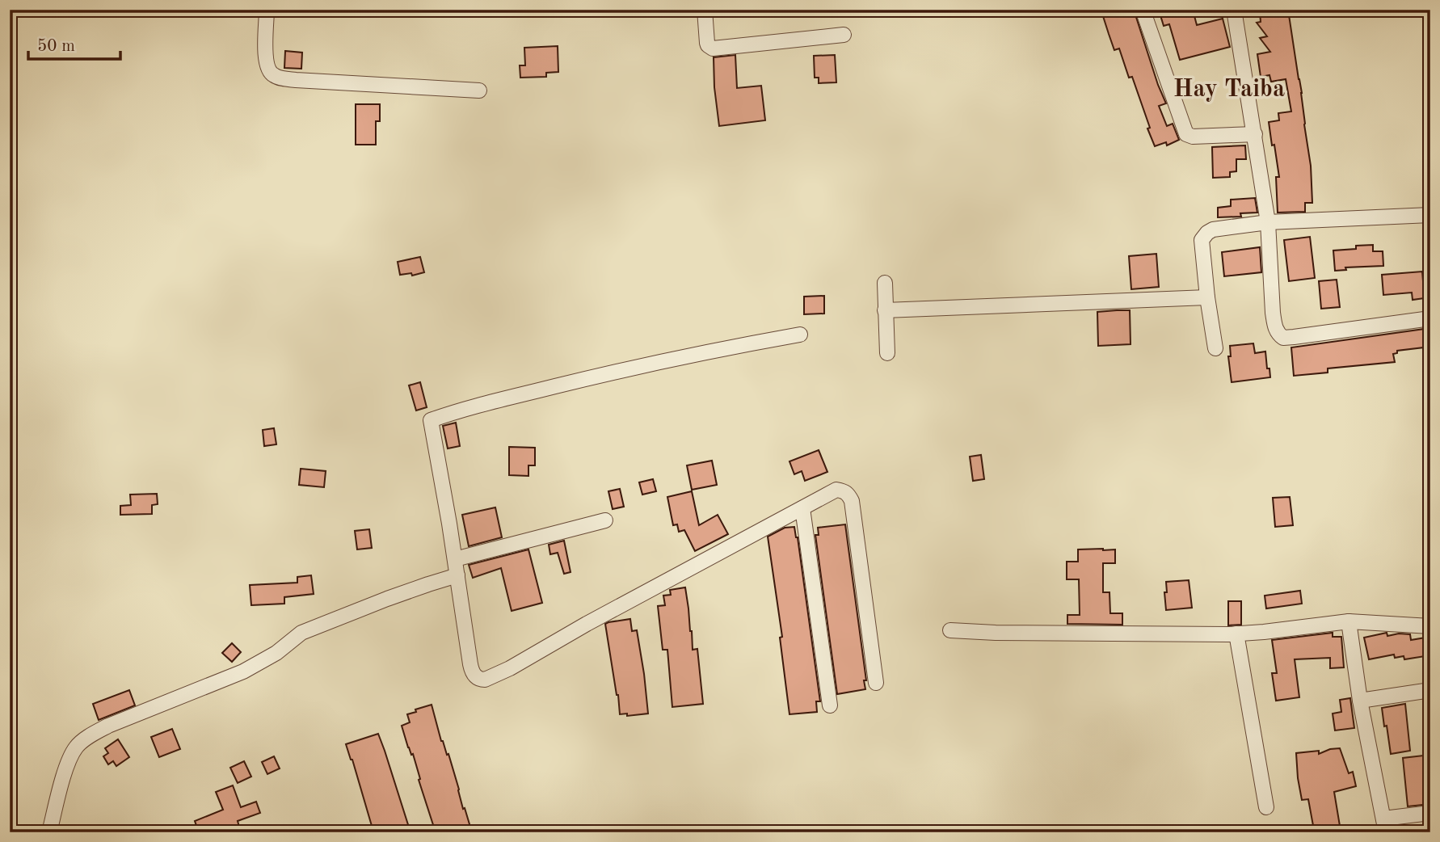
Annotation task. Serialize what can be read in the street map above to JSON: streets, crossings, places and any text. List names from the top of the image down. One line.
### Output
{"districts":["Hay Taiba"],"scale_bar":"50 m"}
